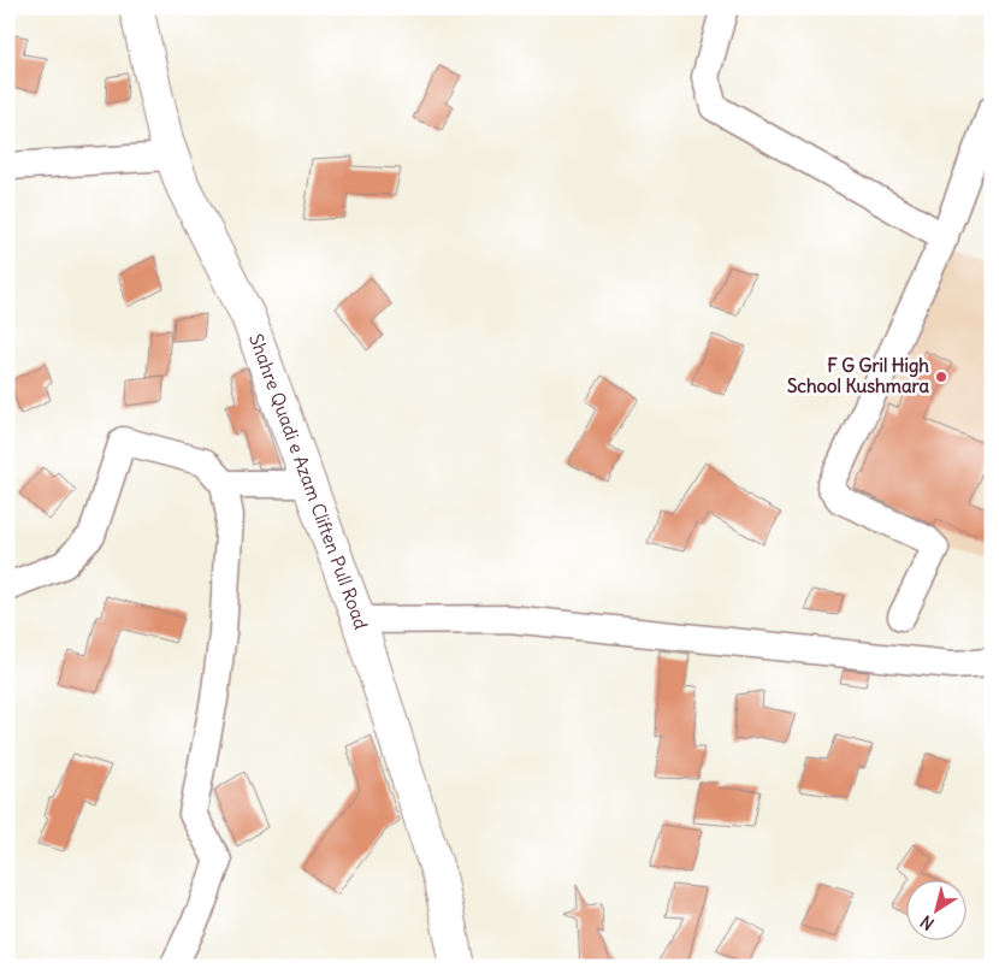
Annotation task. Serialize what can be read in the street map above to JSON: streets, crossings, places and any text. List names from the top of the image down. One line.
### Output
{"streets":{"highway":["Shahre Quadi e Azam Cliften Pull Road"]},"places":["F G Gril High School Kushmara"],"north":"bottom left"}
